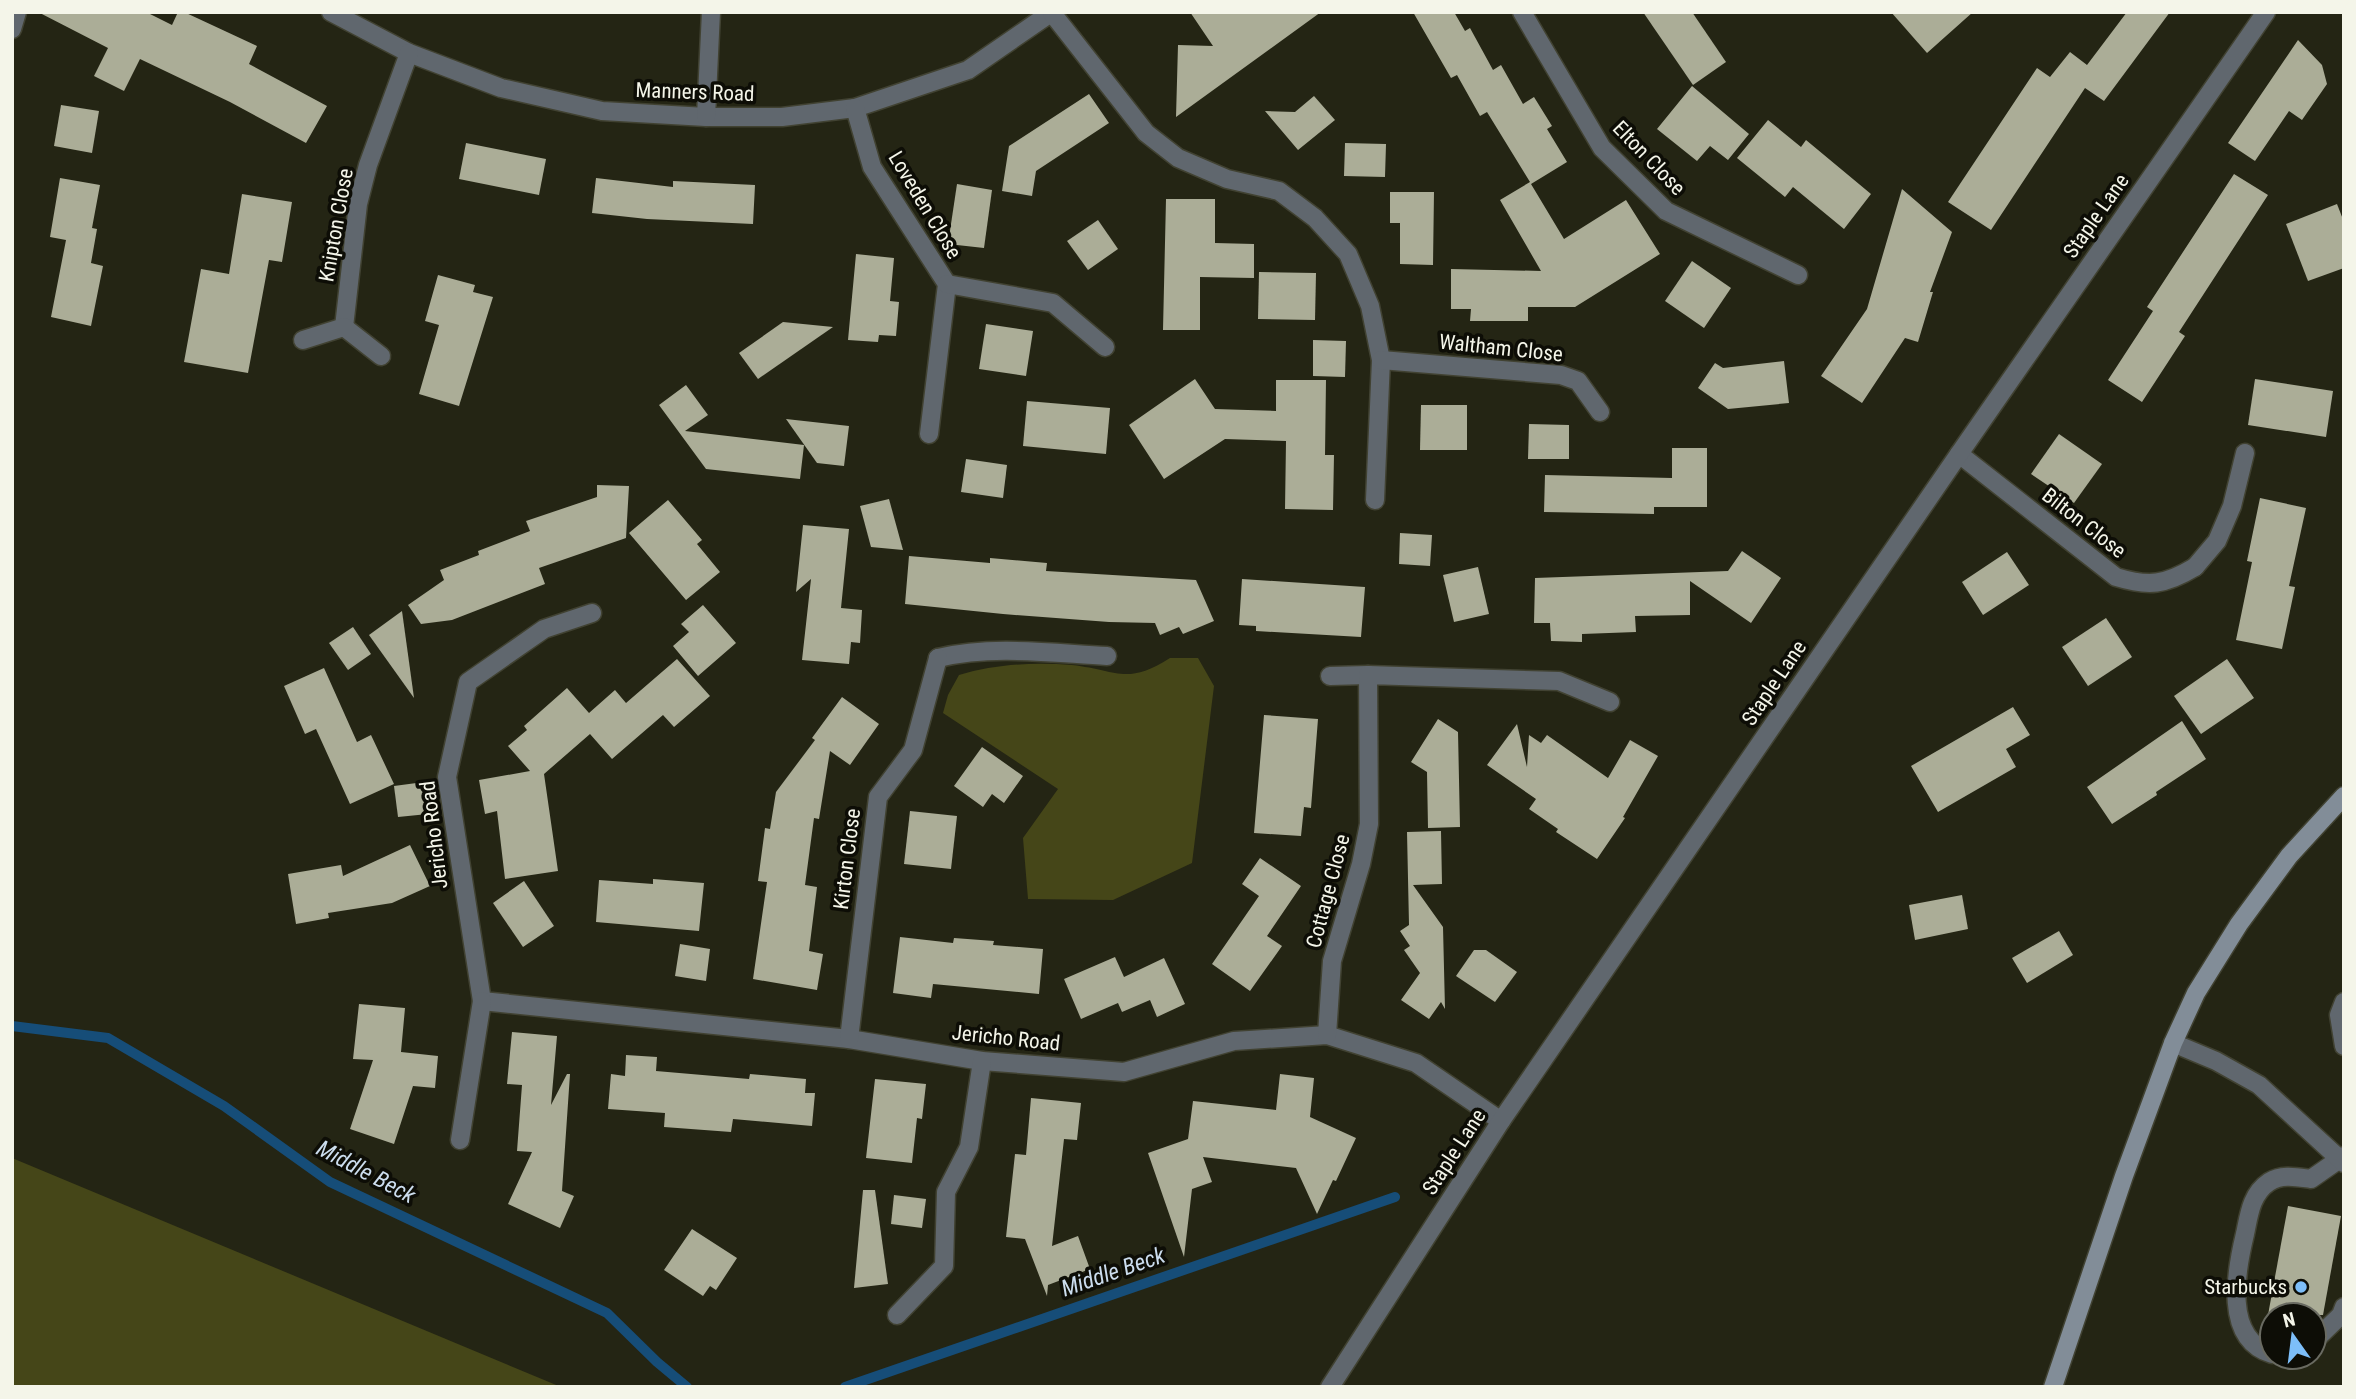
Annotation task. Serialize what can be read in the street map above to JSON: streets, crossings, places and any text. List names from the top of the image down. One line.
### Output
{"streets":{"street":["Manners Road","Elton Close","Loveden Close","Staple Lane","Knipton Close","Waltham Close","Bilton Close","Jericho Road","Kirton Close","Cottage Close"]},"crossings":[["Manners Road","Loveden Close"],["Manners Road","Knipton Close"],["Staple Lane","Bilton Close"],["Staple Lane","Jericho Road"],["Jericho Road","Kirton Close"],["Jericho Road","Cottage Close"]],"water":["Middle Beck"],"places":["Starbucks"],"north":"top"}
